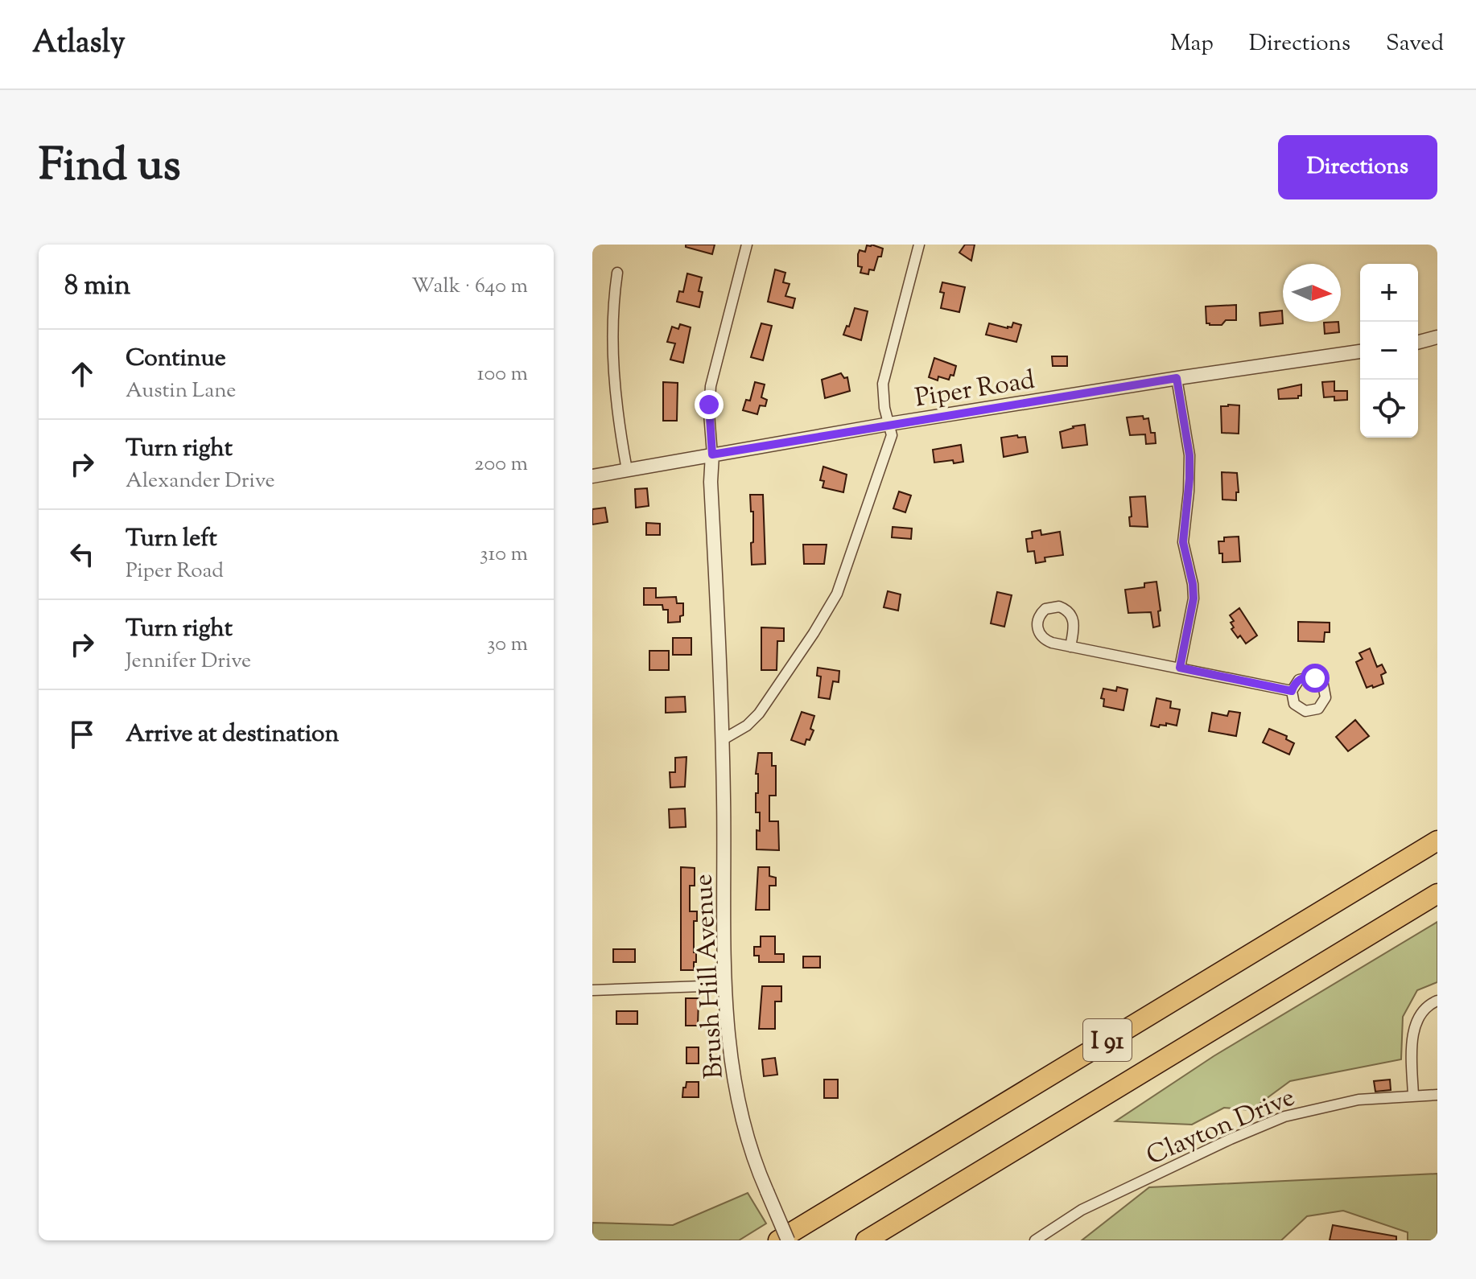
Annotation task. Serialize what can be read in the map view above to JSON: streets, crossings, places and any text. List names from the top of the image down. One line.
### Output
{"streets":{"highway":["I 91"],"street":["Piper Road","Brush Hill Avenue","Clayton Drive"]},"crossings":[["Piper Road","Brush Hill Avenue"]],"north":"right","page":{"header":"Atlasly","nav":["Map","Directions","Saved"],"title":"Find us","buttons":"Directions","heading":["8 min","Walk · 640 m"],"map_buttons":["+","−"],"list":[["Continue","Austin Lane","100 m"],["Turn right","Alexander Drive","200 m"],["Turn left","Piper Road","310 m"],["Turn right","Jennifer Drive","30 m"],"Arrive at destination"]}}
